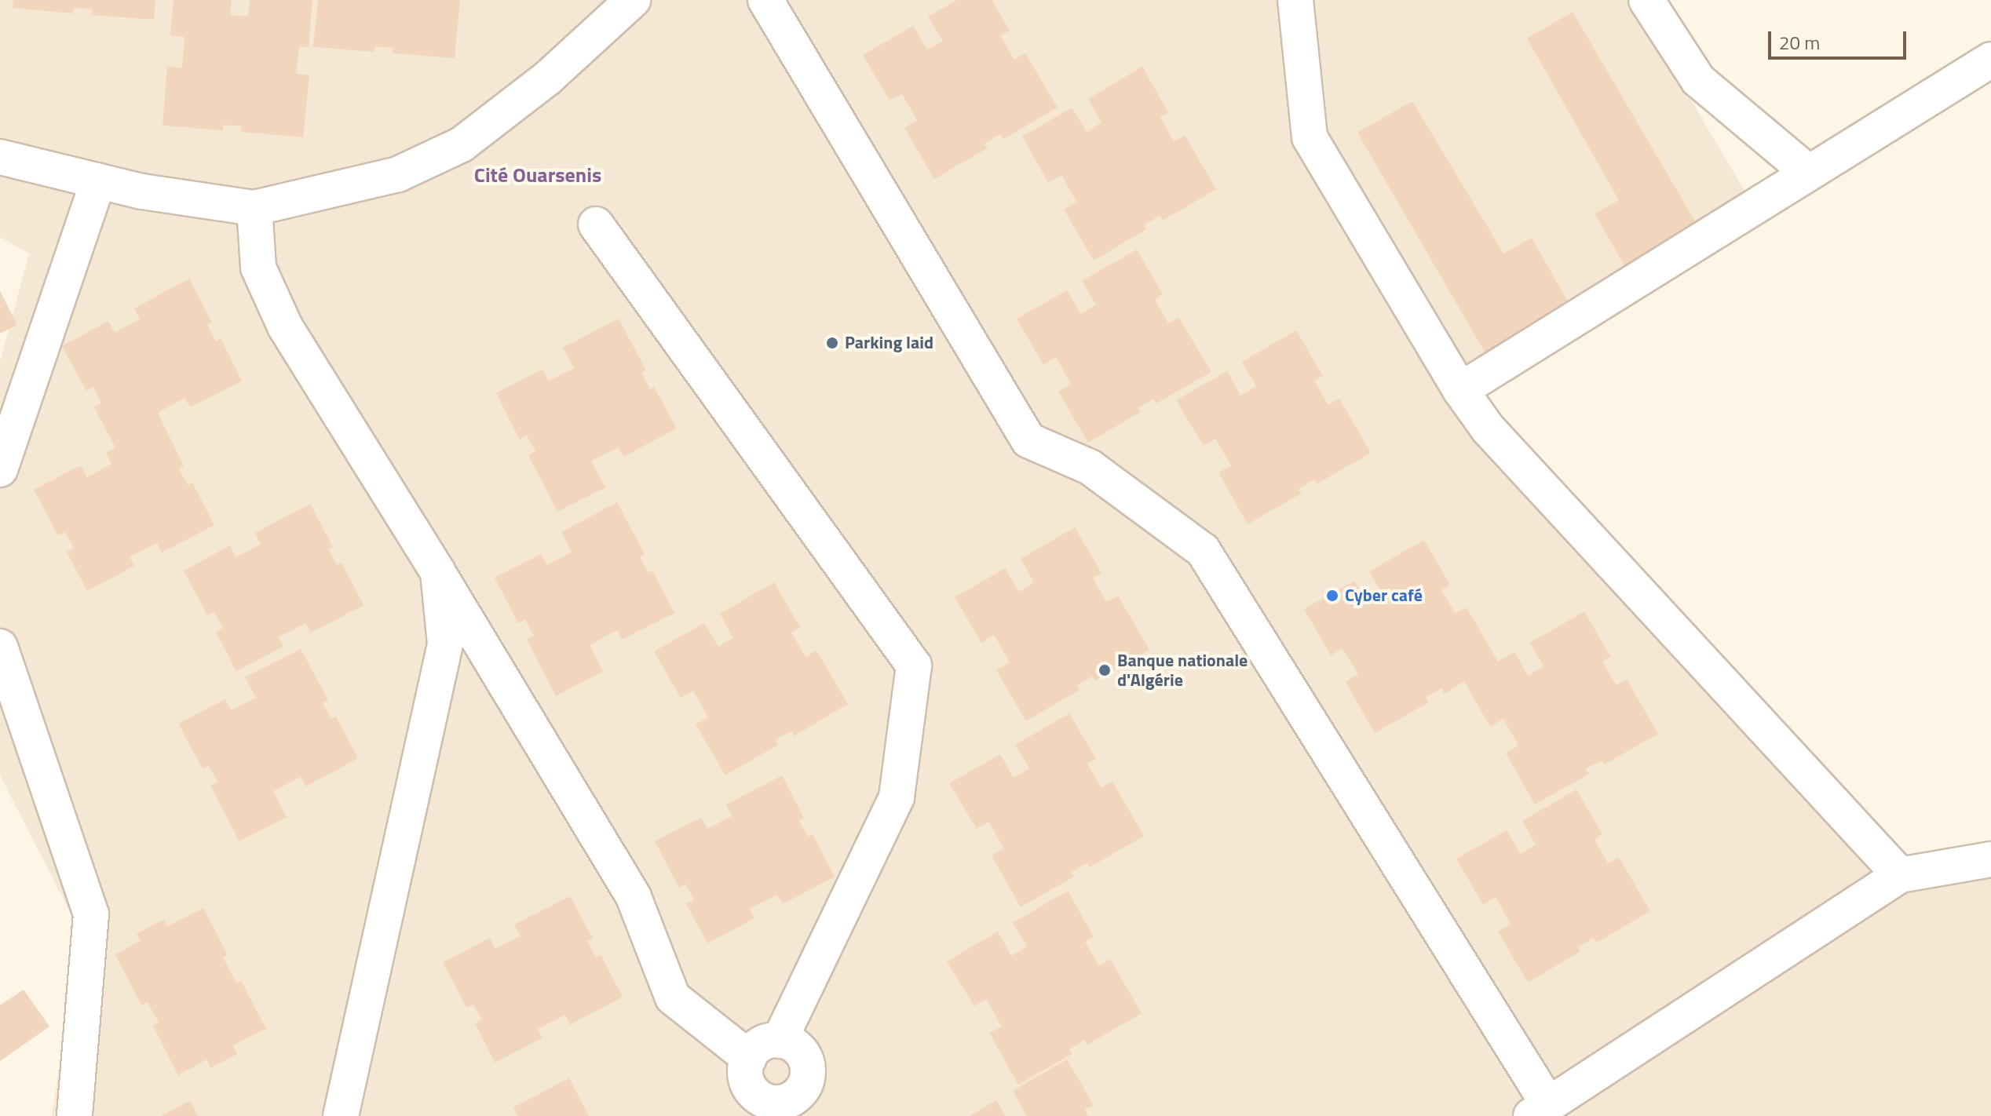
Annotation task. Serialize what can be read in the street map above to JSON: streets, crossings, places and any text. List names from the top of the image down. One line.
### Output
{"districts":["Cité Ouarsenis"],"places":["Parking laid","Cyber café","Banque nationale d'Algérie"],"scale_bar":"20 m"}
